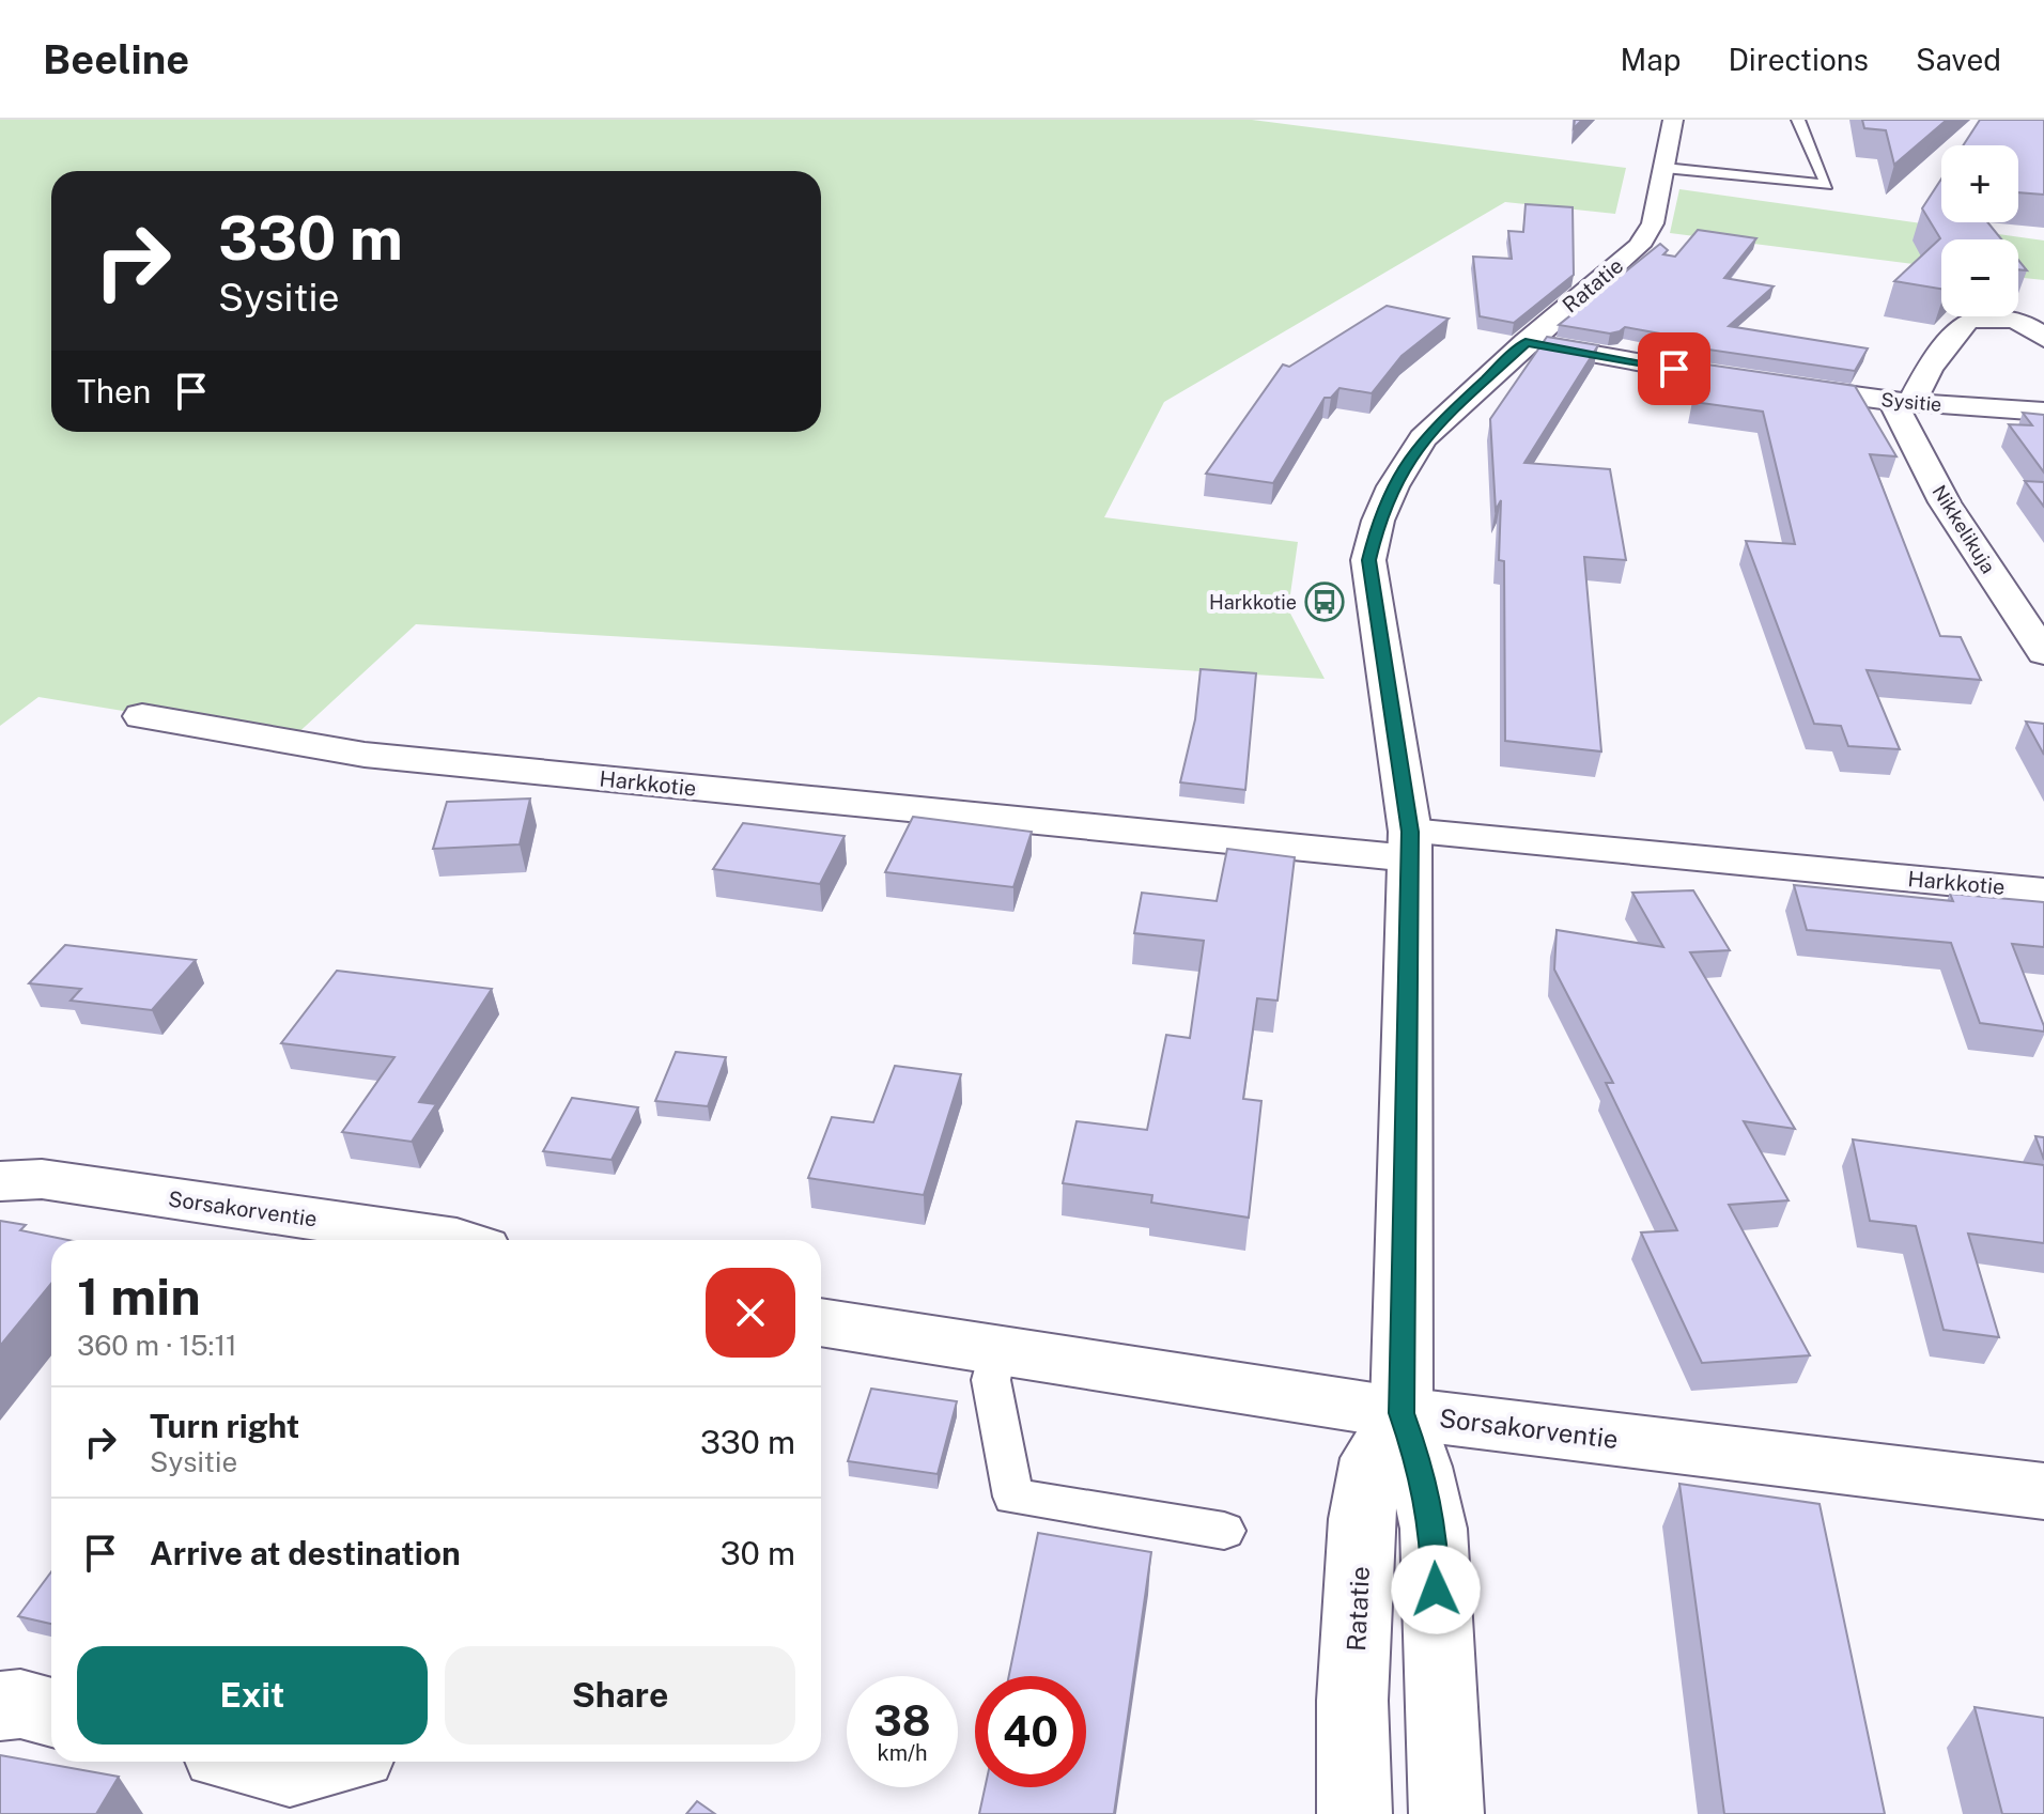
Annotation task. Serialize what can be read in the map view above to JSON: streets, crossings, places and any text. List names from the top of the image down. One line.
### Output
{"streets":{"street":["Ratatie","Sysitie","Nikkelikuja","Harkkotie","Sorsakorventie"]},"crossings":[["Ratatie","Sysitie"],["Ratatie","Harkkotie"],["Ratatie","Sorsakorventie"],["Sysitie","Nikkelikuja"]],"places":{"bus stop":["Harkkotie"]},"page":{"header":"Beeline","nav":["Map","Directions","Saved"],"map_buttons":["+","−"],"turn":["330 m","Sysitie"],"then":"Then","heading":["1 min","360 m · 15:11"],"list":[{"name":"Turn right","note":"Sysitie","value":"330 m"},{"name":"Arrive at destination","value":"30 m"}],"buttons":["Exit","Share"],"speed":"38 km/h","limit":"40"}}
